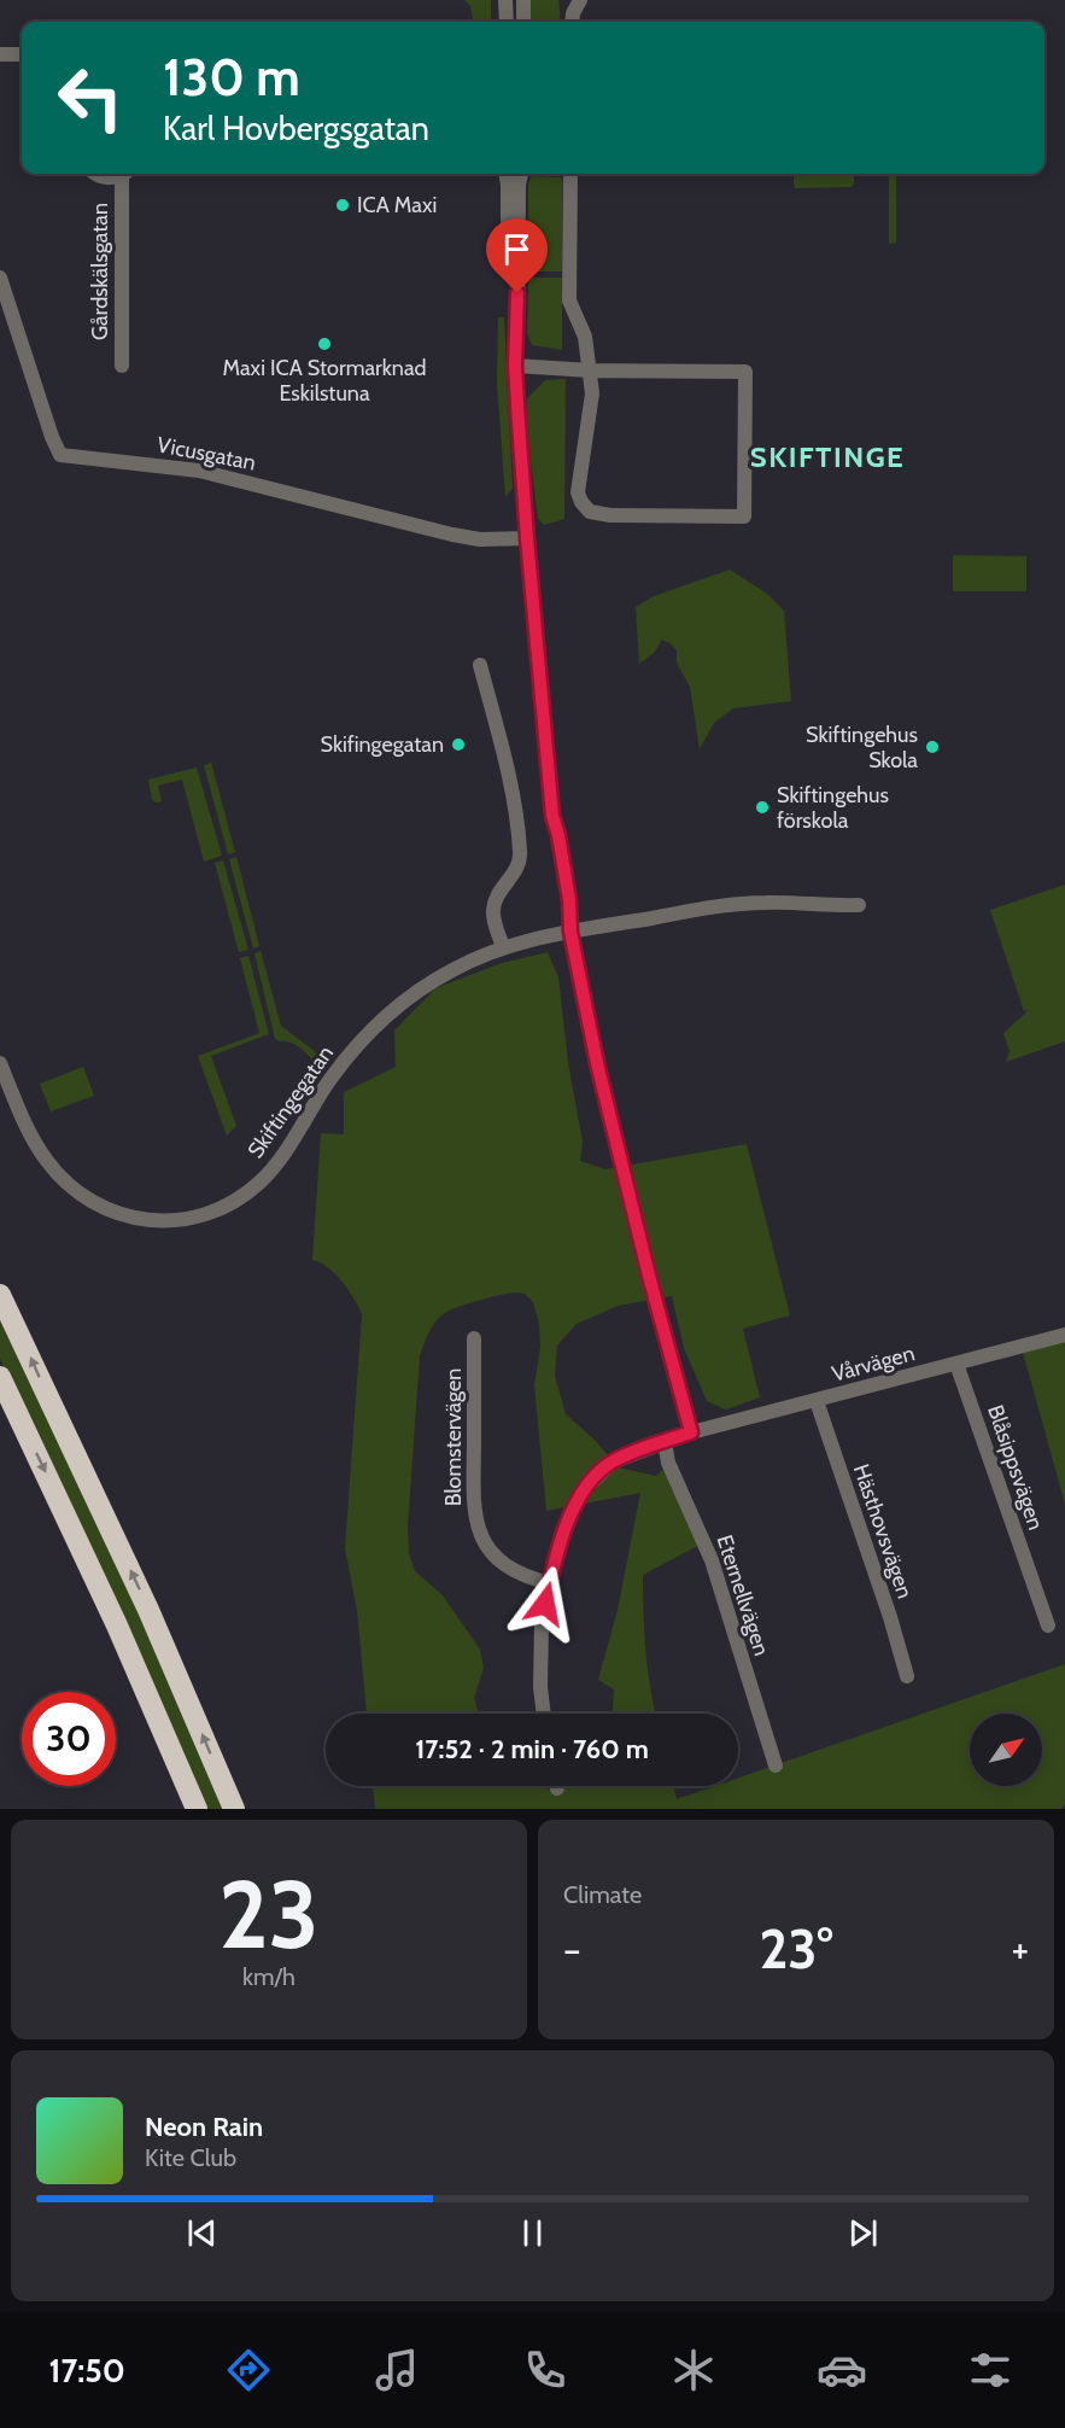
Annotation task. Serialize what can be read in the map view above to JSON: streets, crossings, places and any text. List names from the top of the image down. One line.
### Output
{"streets":{"street":["Gårdskälsgatan","Vicusgatan","Skiftingegatan","Vårvägen","Blomstervägen","Blåsippsvägen","Hästhovsvägen","Eternellvägen"]},"crossings":[["Vårvägen","Blomstervägen"],["Vårvägen","Blåsippsvägen"],["Vårvägen","Hästhovsvägen"],["Vårvägen","Eternellvägen"]],"districts":["SKIFTINGE"],"places":["ICA Maxi","Maxi ICA Stormarknad Eskilstuna","Skifingegatan","Skiftingehus Skola","Skiftingehus förskola"],"north":"top right","page":{"turn":["130 m","Karl Hovbergsgatan"],"limit":"30","trip":"17:52 · 2 min · 760 m","tile":[["23","km/h"],"Climate"],"heat":["−","23°","+"],"song":["Neon Rain","Kite Club"],"tabs":"17:50"}}
